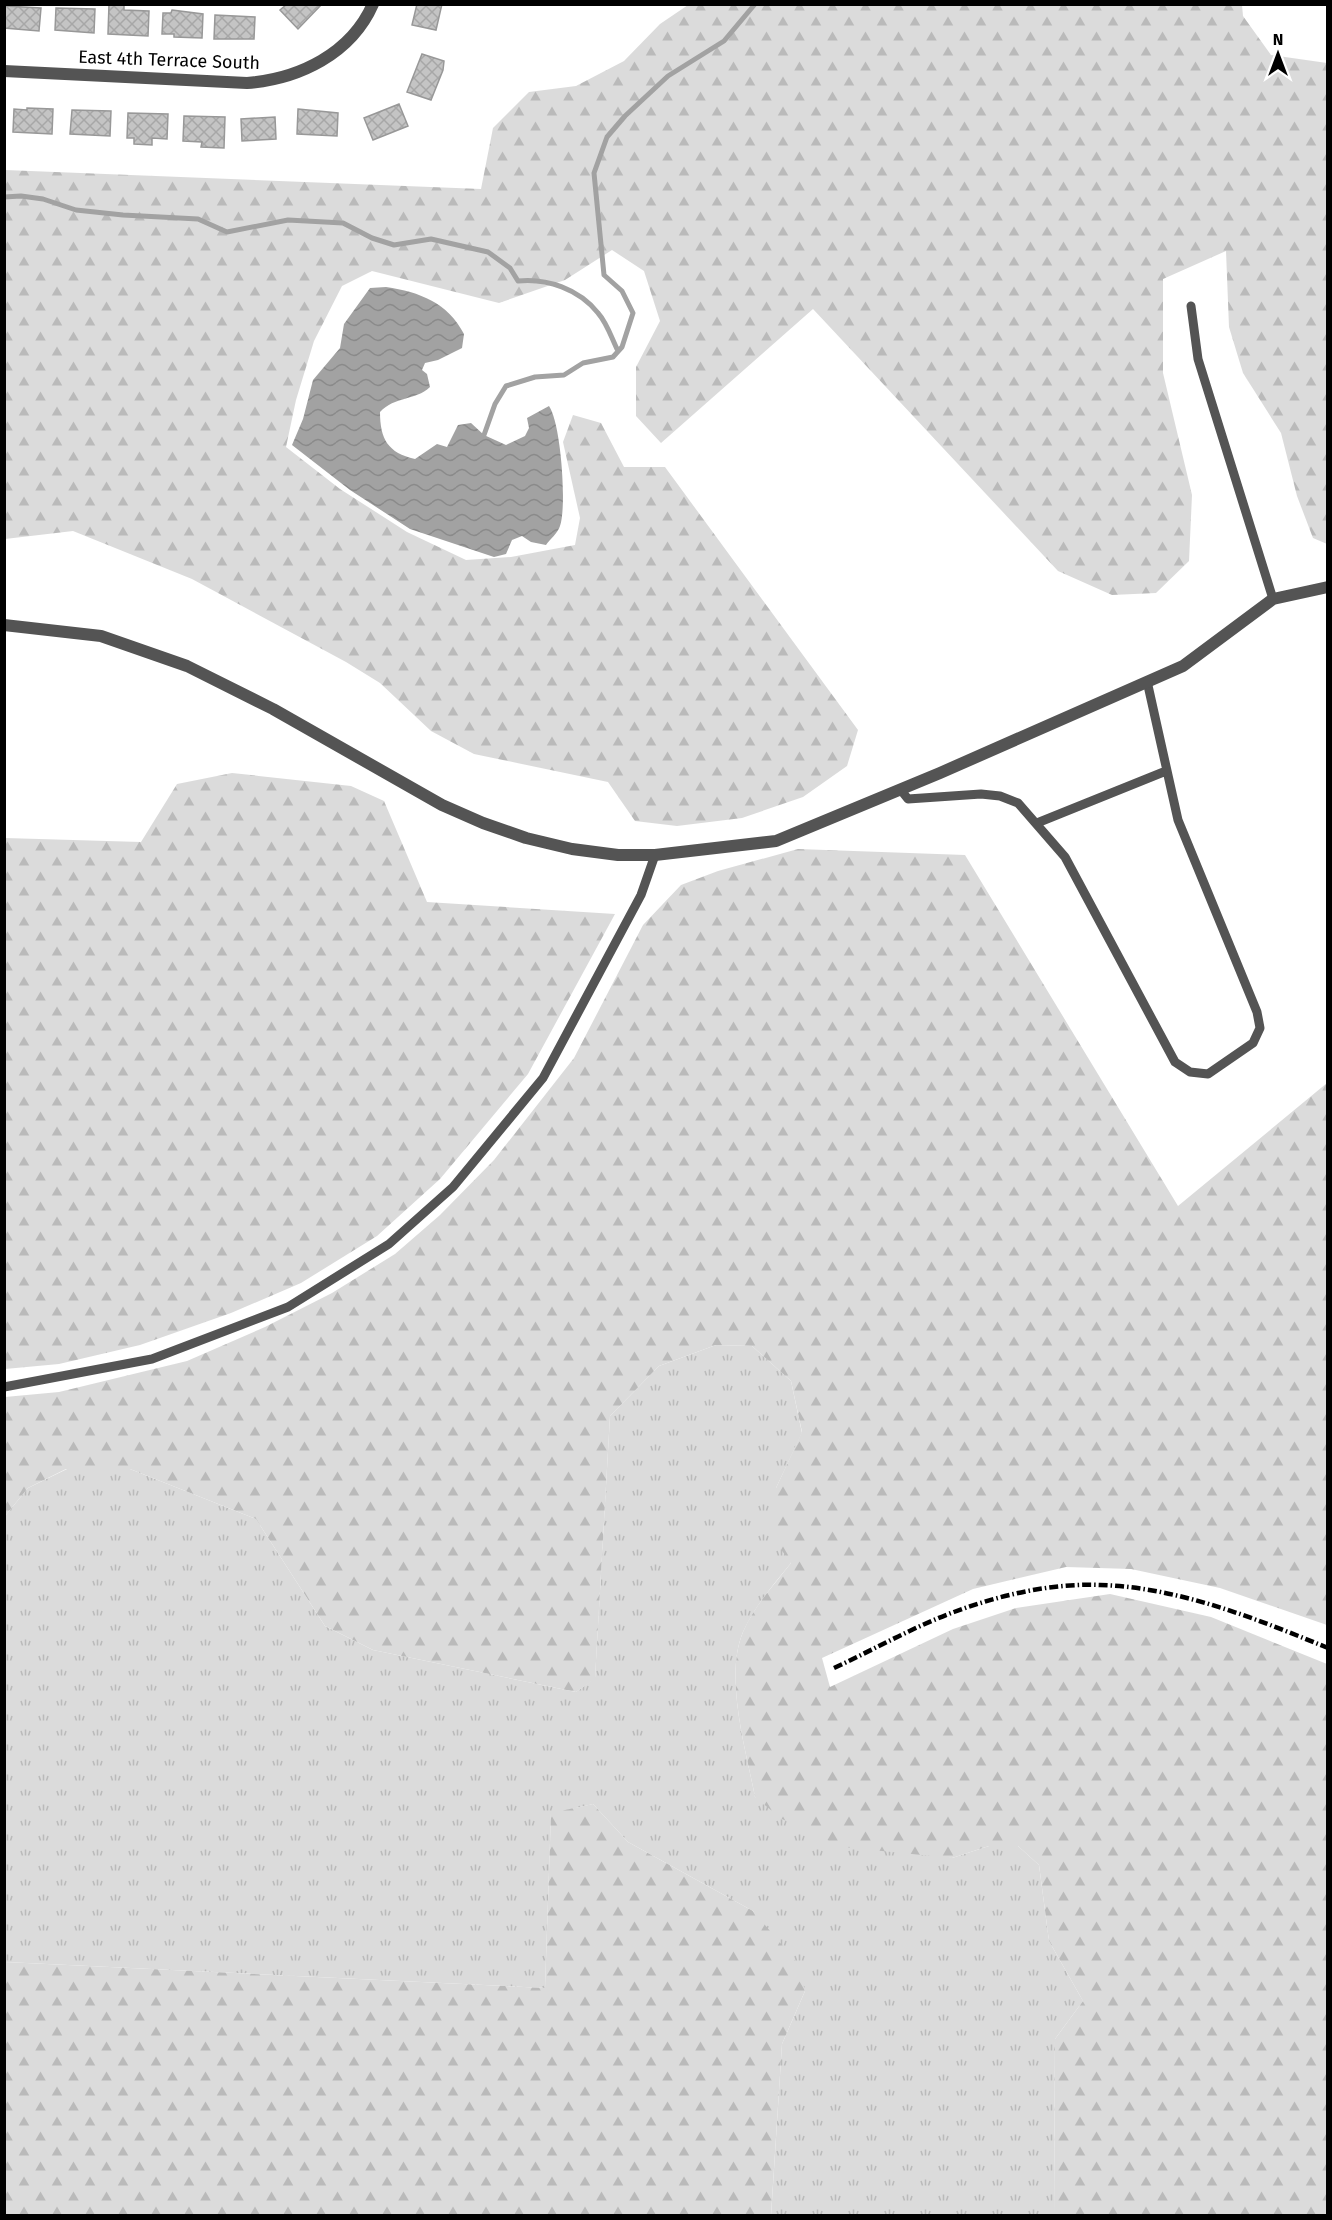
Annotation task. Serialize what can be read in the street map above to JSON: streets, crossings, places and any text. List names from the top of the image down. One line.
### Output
{"streets":{"street":["East 4th Terrace South"]},"north":"top"}
